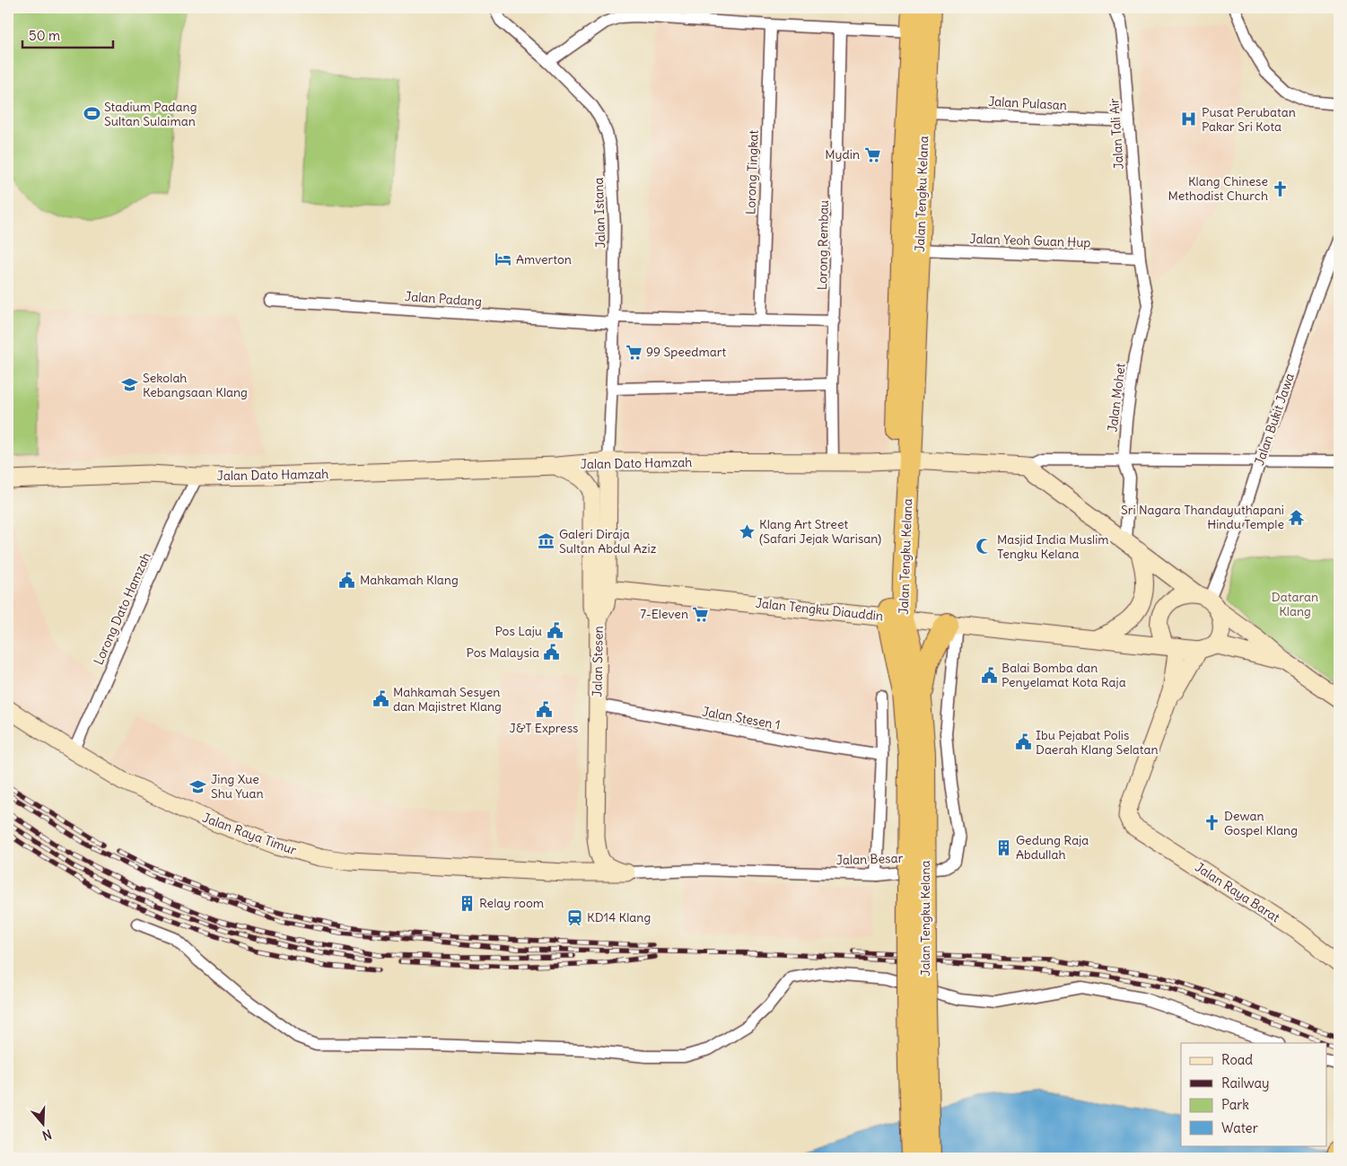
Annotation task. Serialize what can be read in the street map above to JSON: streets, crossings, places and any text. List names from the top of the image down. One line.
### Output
{"streets":{"highway":["Jalan Tengku Kelana"],"main road":["Jalan Dato Hamzah","Jalan Tengku Diauddin","Jalan Stesen","Jalan Raya Timur","Jalan Raya Barat"],"street":["Jalan Pulasan","Jalan Tali Air","Lorong Tingkat","Jalan Istana","Jalan Yeoh Guan Hup","Lorong Rembau","Jalan Padang","Jalan Mohet","Jalan Bukit Jawa","Lorong Dato Hamzah","Jalan Stesen 1","Jalan Besar"]},"crossings":[["Jalan Pulasan","Jalan Tali Air"],["Jalan Pulasan","Jalan Tengku Kelana"],["Jalan Tali Air","Jalan Yeoh Guan Hup"],["Jalan Tali Air","Jalan Mohet"],["Jalan Tengku Kelana","Jalan Yeoh Guan Hup"],["Jalan Tengku Kelana","Jalan Dato Hamzah"],["Jalan Tengku Kelana","Jalan Tengku Diauddin"],["Jalan Istana","Jalan Padang"],["Jalan Istana","Jalan Dato Hamzah"],["Jalan Istana","Jalan Stesen"],["Jalan Yeoh Guan Hup","Jalan Mohet"],["Lorong Rembau","Jalan Dato Hamzah"],["Jalan Bukit Jawa","Jalan Tengku Diauddin"],["Jalan Dato Hamzah","Lorong Dato Hamzah"],["Jalan Dato Hamzah","Jalan Stesen"],["Lorong Dato Hamzah","Jalan Raya Timur"],["Jalan Tengku Diauddin","Jalan Stesen"],["Jalan Tengku Diauddin","Jalan Besar"],["Jalan Stesen","Jalan Stesen 1"],["Jalan Stesen","Jalan Raya Timur"],["Jalan Stesen","Jalan Besar"],["Jalan Raya Timur","Jalan Besar"]],"parks":["Dataran Klang"],"places":{"sports":["Stadium Padang Sultan Sulaiman"],"hospital":["Pusat Perubatan Pakar Sri Kota"],"supermarket":["Mydin","99 Speedmart","7-Eleven"],"church":["Klang Chinese Methodist Church","Dewan Gospel Klang"],"hotel":["Amverton"],"school or university":["Sekolah Kebangsaan Klang","Jing Xue Shu Yuan"],"temple":["Sri Nagara Thandayuthapani Hindu Temple"],"place":["Klang Art Street (Safari Jejak Warisan)"],"museum":["Galeri Diraja Sultan Abdul Aziz"],"mosque":["Masjid India Muslim Tengku Kelana"],"public building":["Mahkamah Klang","Pos Laju","Pos Malaysia","Balai Bomba dan Penyelamat Kota Raja","Mahkamah Sesyen dan Majistret Klang","J&T Express","Ibu Pejabat Polis Daerah Klang Selatan"],"building":["Gedung Raja Abdullah","Relay room"],"station":["KD14 Klang"]},"legend":["Road","Railway","Park","Water"],"scale_bar":"50 m","north":"bottom"}
